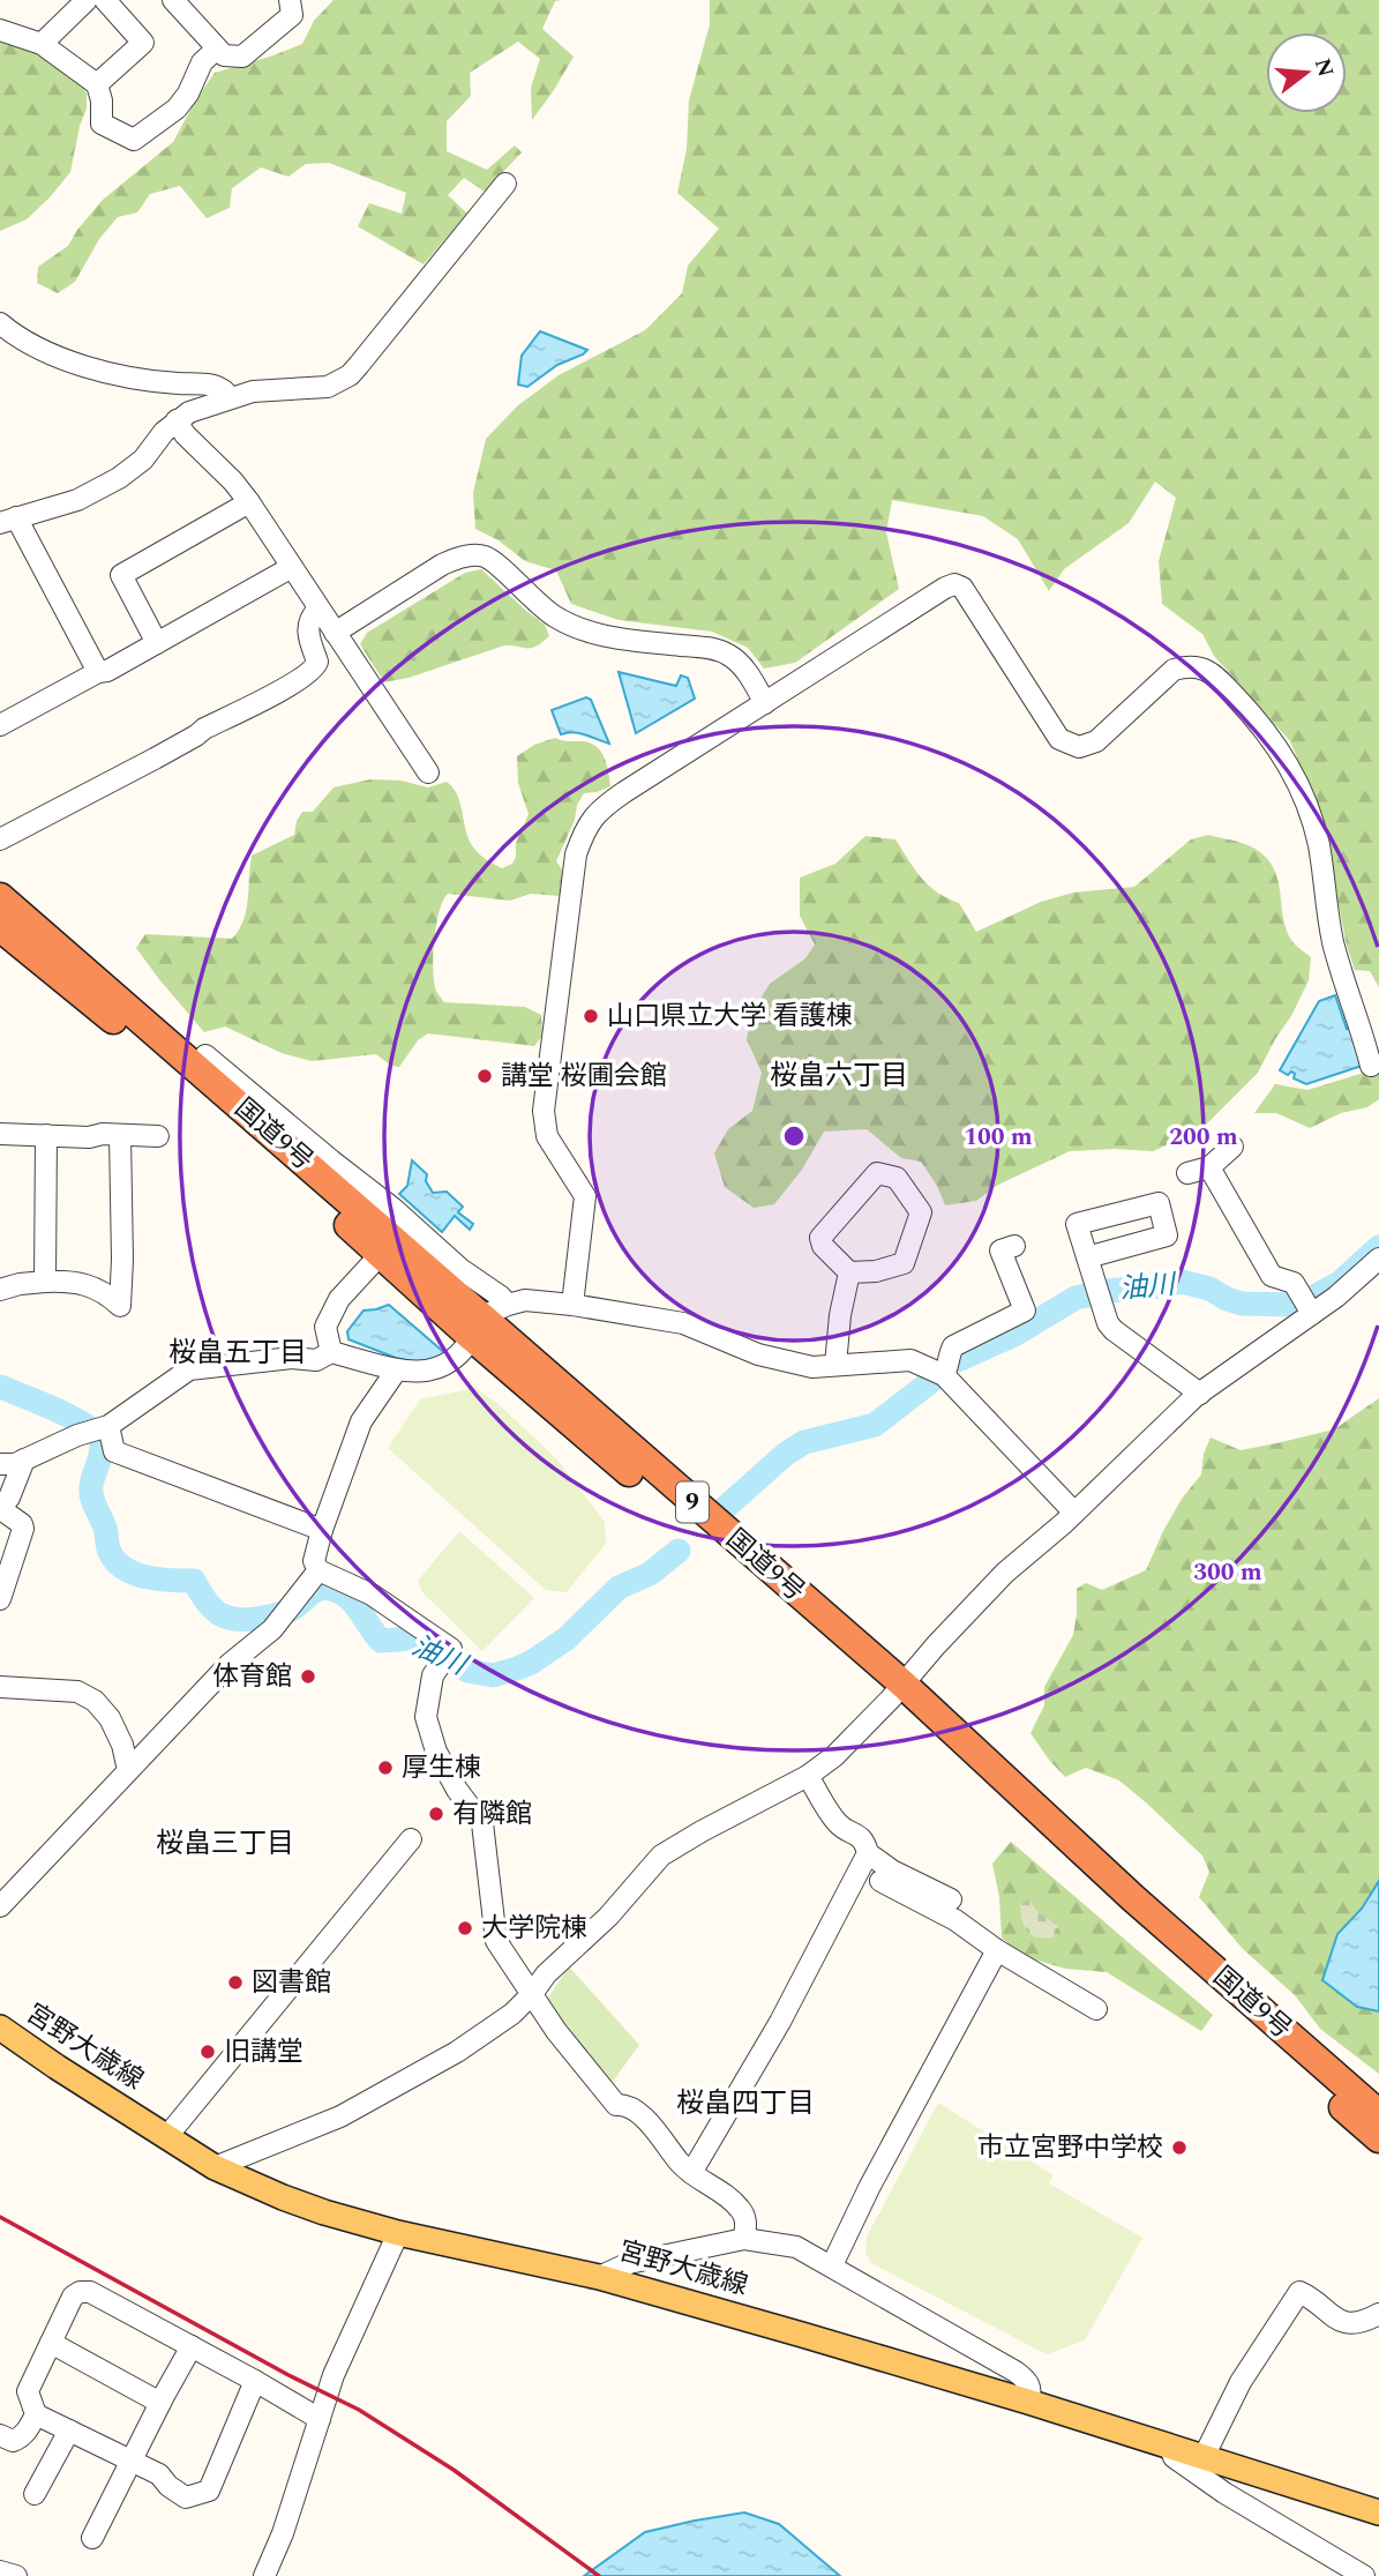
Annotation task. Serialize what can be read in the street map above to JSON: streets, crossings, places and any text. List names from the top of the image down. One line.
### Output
{"streets":{"highway":["国道9号","9"],"main road":["宮野大歳線"]},"districts":["桜畠六丁目","桜畠五丁目","桜畠三丁目","桜畠四丁目"],"water":["油川"],"places":["山口県立大学 看護棟","講堂 桜圃会館","体育館","厚生棟","有隣館","大学院棟","図書館","旧講堂","市立宮野中学校"],"north":"right","rings":["100 m","200 m","300 m"]}
